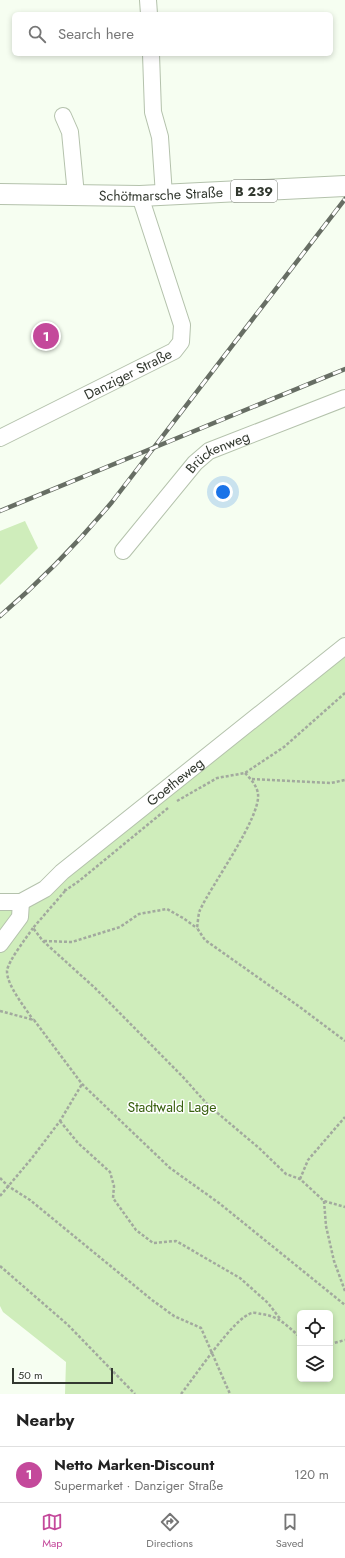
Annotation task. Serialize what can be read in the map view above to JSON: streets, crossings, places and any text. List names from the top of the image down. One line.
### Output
{"streets":{"main road":["B 239","Schötmarsche Straße"],"street":["Danziger Straße","Brückenweg","Goetheweg"]},"crossings":[["Schötmarsche Straße","Danziger Straße"]],"parks":["Stadtwald Lage"],"scale_bar":"50 m","page":{"search":"Search here","pins":"1","scale":"50 m","heading":"Nearby","list":[{"mark":"1","name":"Netto Marken-Discount","note":"Supermarket · Danziger Straße","value":"120 m"}],"nav":["Map","Directions","Saved"]}}
